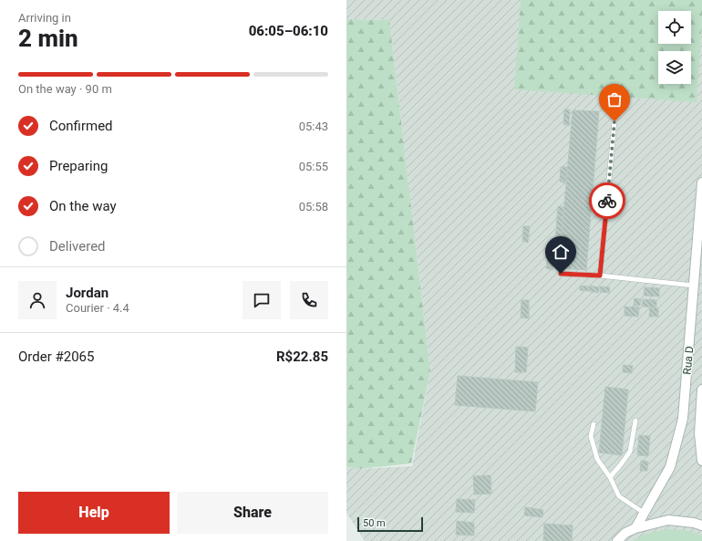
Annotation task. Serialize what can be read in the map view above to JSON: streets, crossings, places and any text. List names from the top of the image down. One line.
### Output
{"streets":{"street":["Rua D"]},"scale_bar":"50 m","page":{"heading":["2 min","Arriving in","06:05–06:10"],"panel":["Jordan","Courier · 4.4","Order #2065","R$22.85"],"bar":"On the way · 90 m","list":[["Confirmed","05:43"],["Preparing","05:55"],["On the way","05:58"],"Delivered"],"buttons":["Help","Share"],"scale":"50 m"}}
